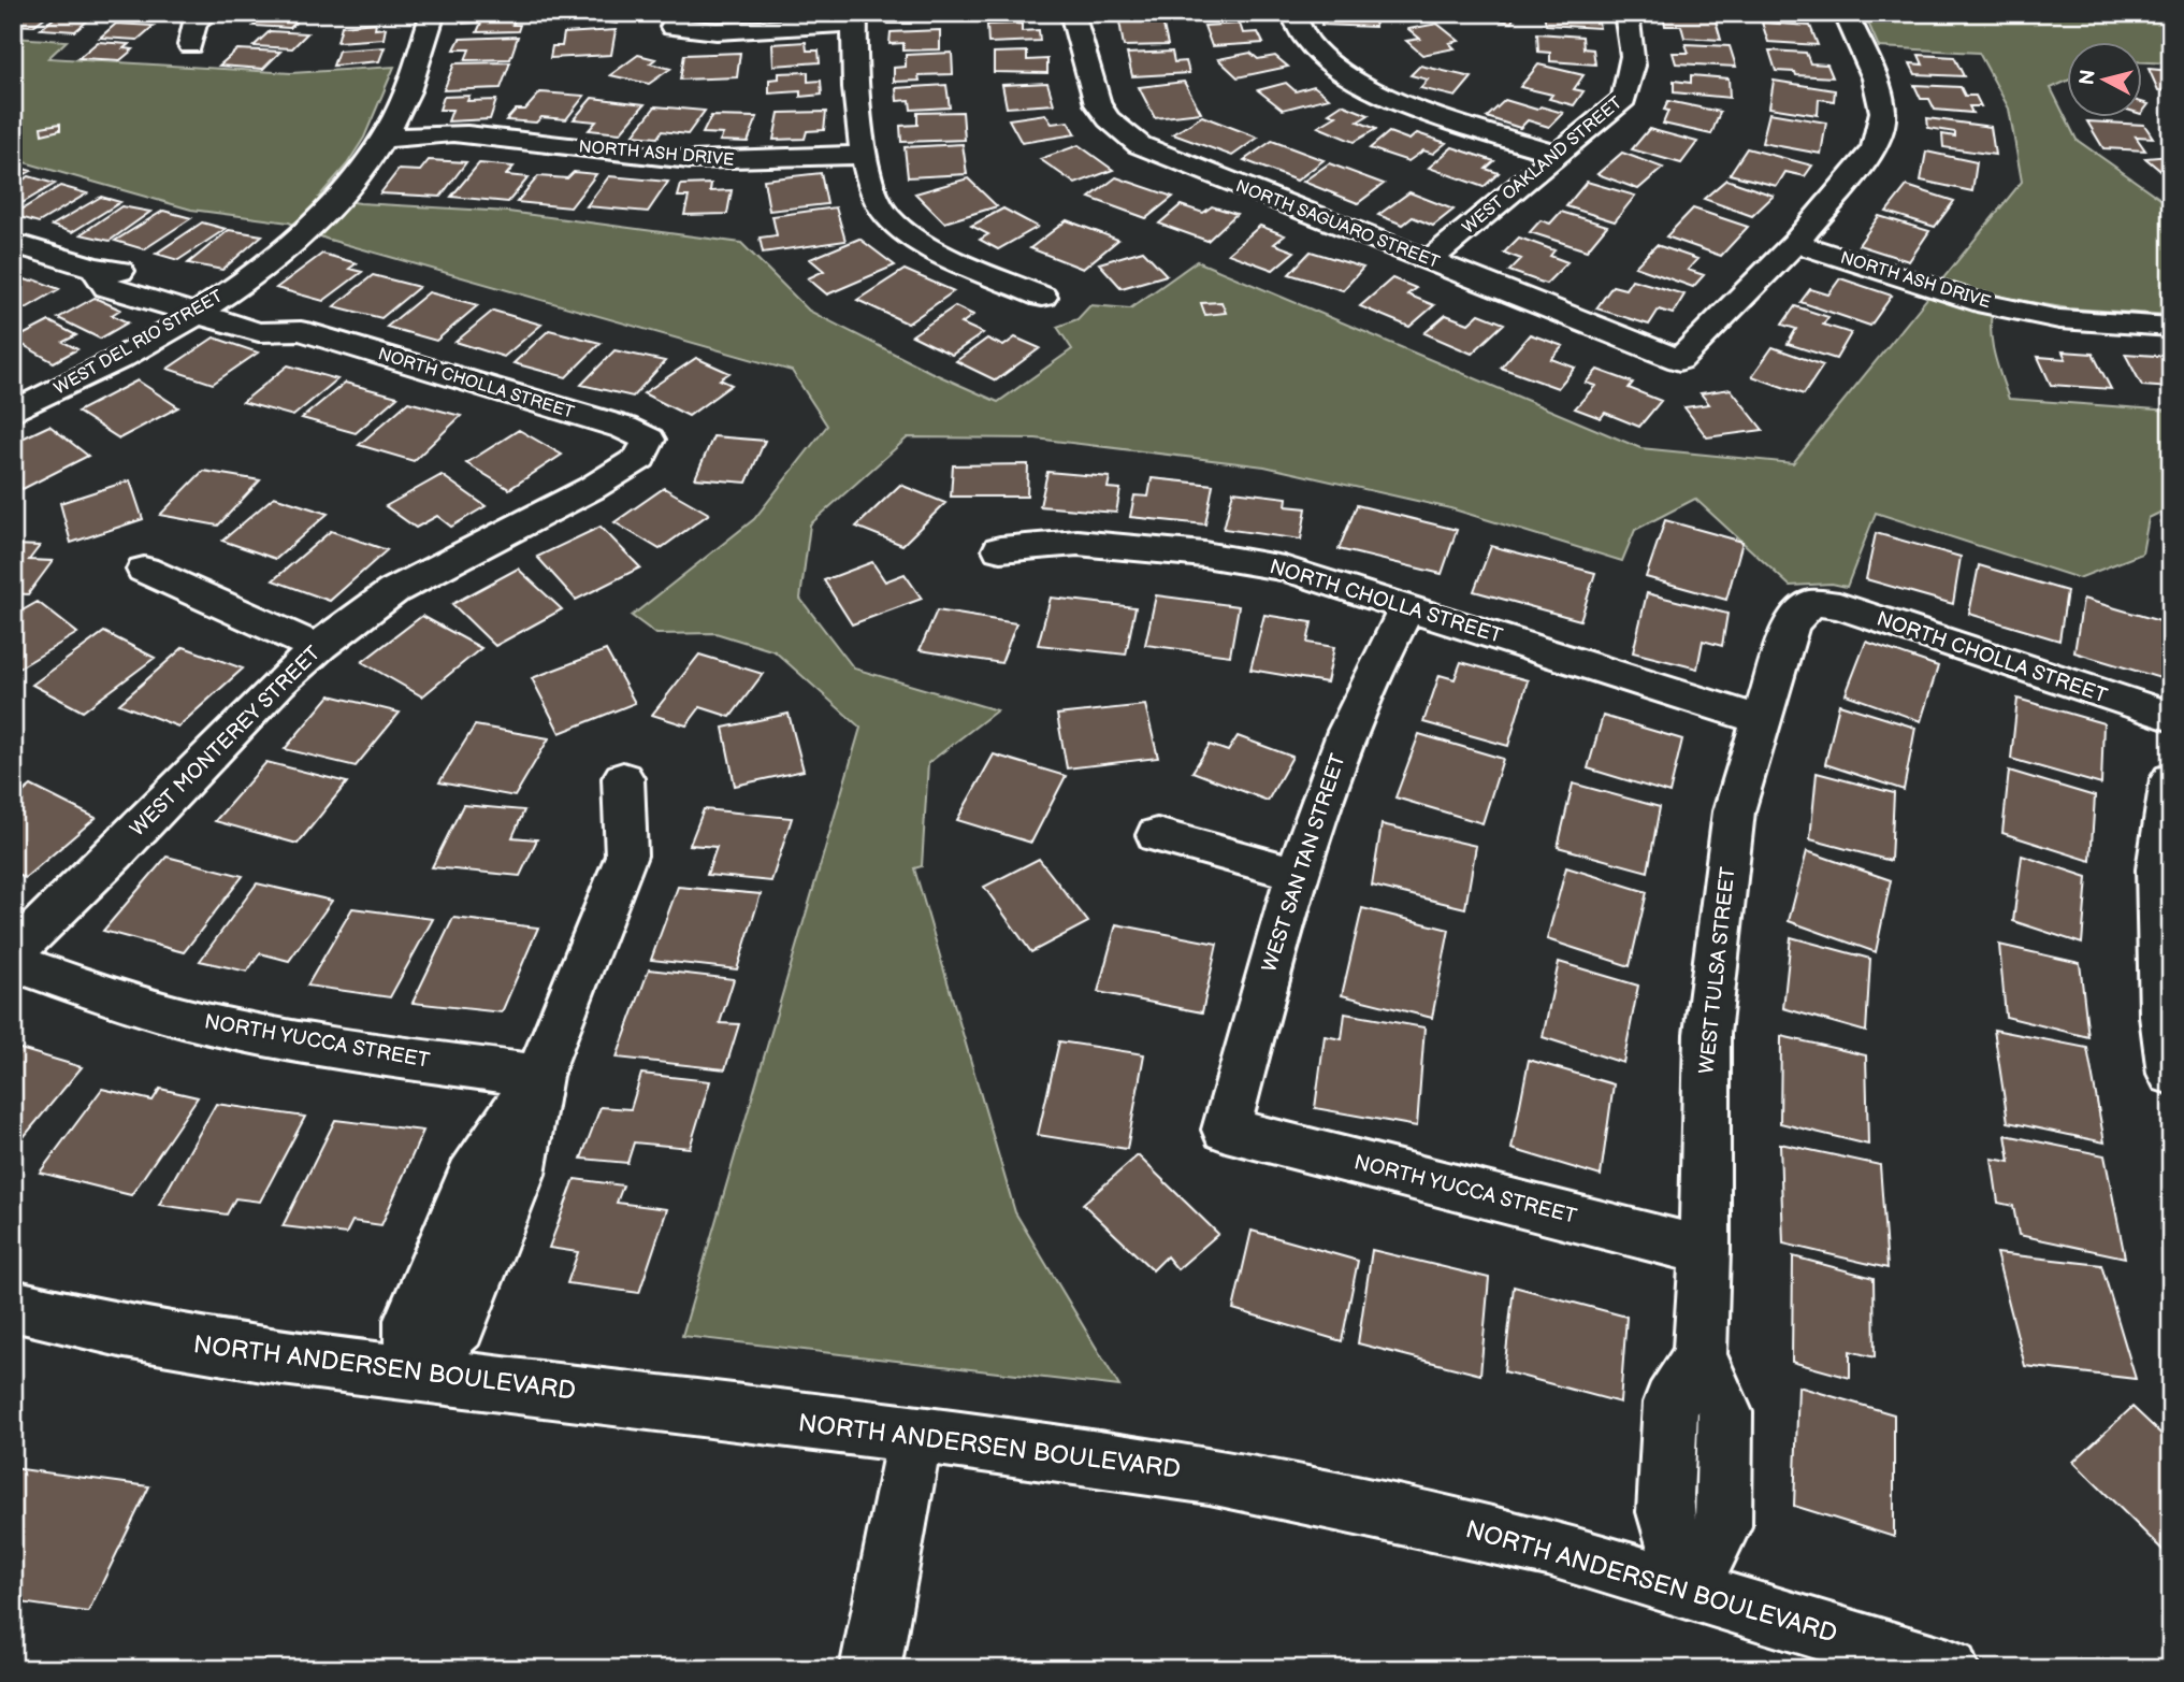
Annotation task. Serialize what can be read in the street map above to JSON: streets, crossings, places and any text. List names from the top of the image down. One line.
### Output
{"streets":{"street":["NORTH ASH DRIVE","WEST OAKLAND STREET","NORTH SAGUARO STREET","WEST DEL RIO STREET","NORTH CHOLLA STREET","WEST MONTEREY STREET","WEST SAN TAN STREET","WEST TULSA STREET","NORTH YUCCA STREET","NORTH ANDERSEN BOULEVARD"]},"crossings":[["NORTH ASH DRIVE","NORTH SAGUARO STREET"],["NORTH ASH DRIVE","WEST DEL RIO STREET"],["WEST OAKLAND STREET","NORTH SAGUARO STREET"],["WEST DEL RIO STREET","NORTH CHOLLA STREET"],["NORTH CHOLLA STREET","WEST MONTEREY STREET"],["NORTH CHOLLA STREET","WEST SAN TAN STREET"],["NORTH CHOLLA STREET","WEST TULSA STREET"],["WEST SAN TAN STREET","NORTH YUCCA STREET"],["WEST TULSA STREET","NORTH YUCCA STREET"],["WEST TULSA STREET","NORTH ANDERSEN BOULEVARD"]],"north":"left"}
